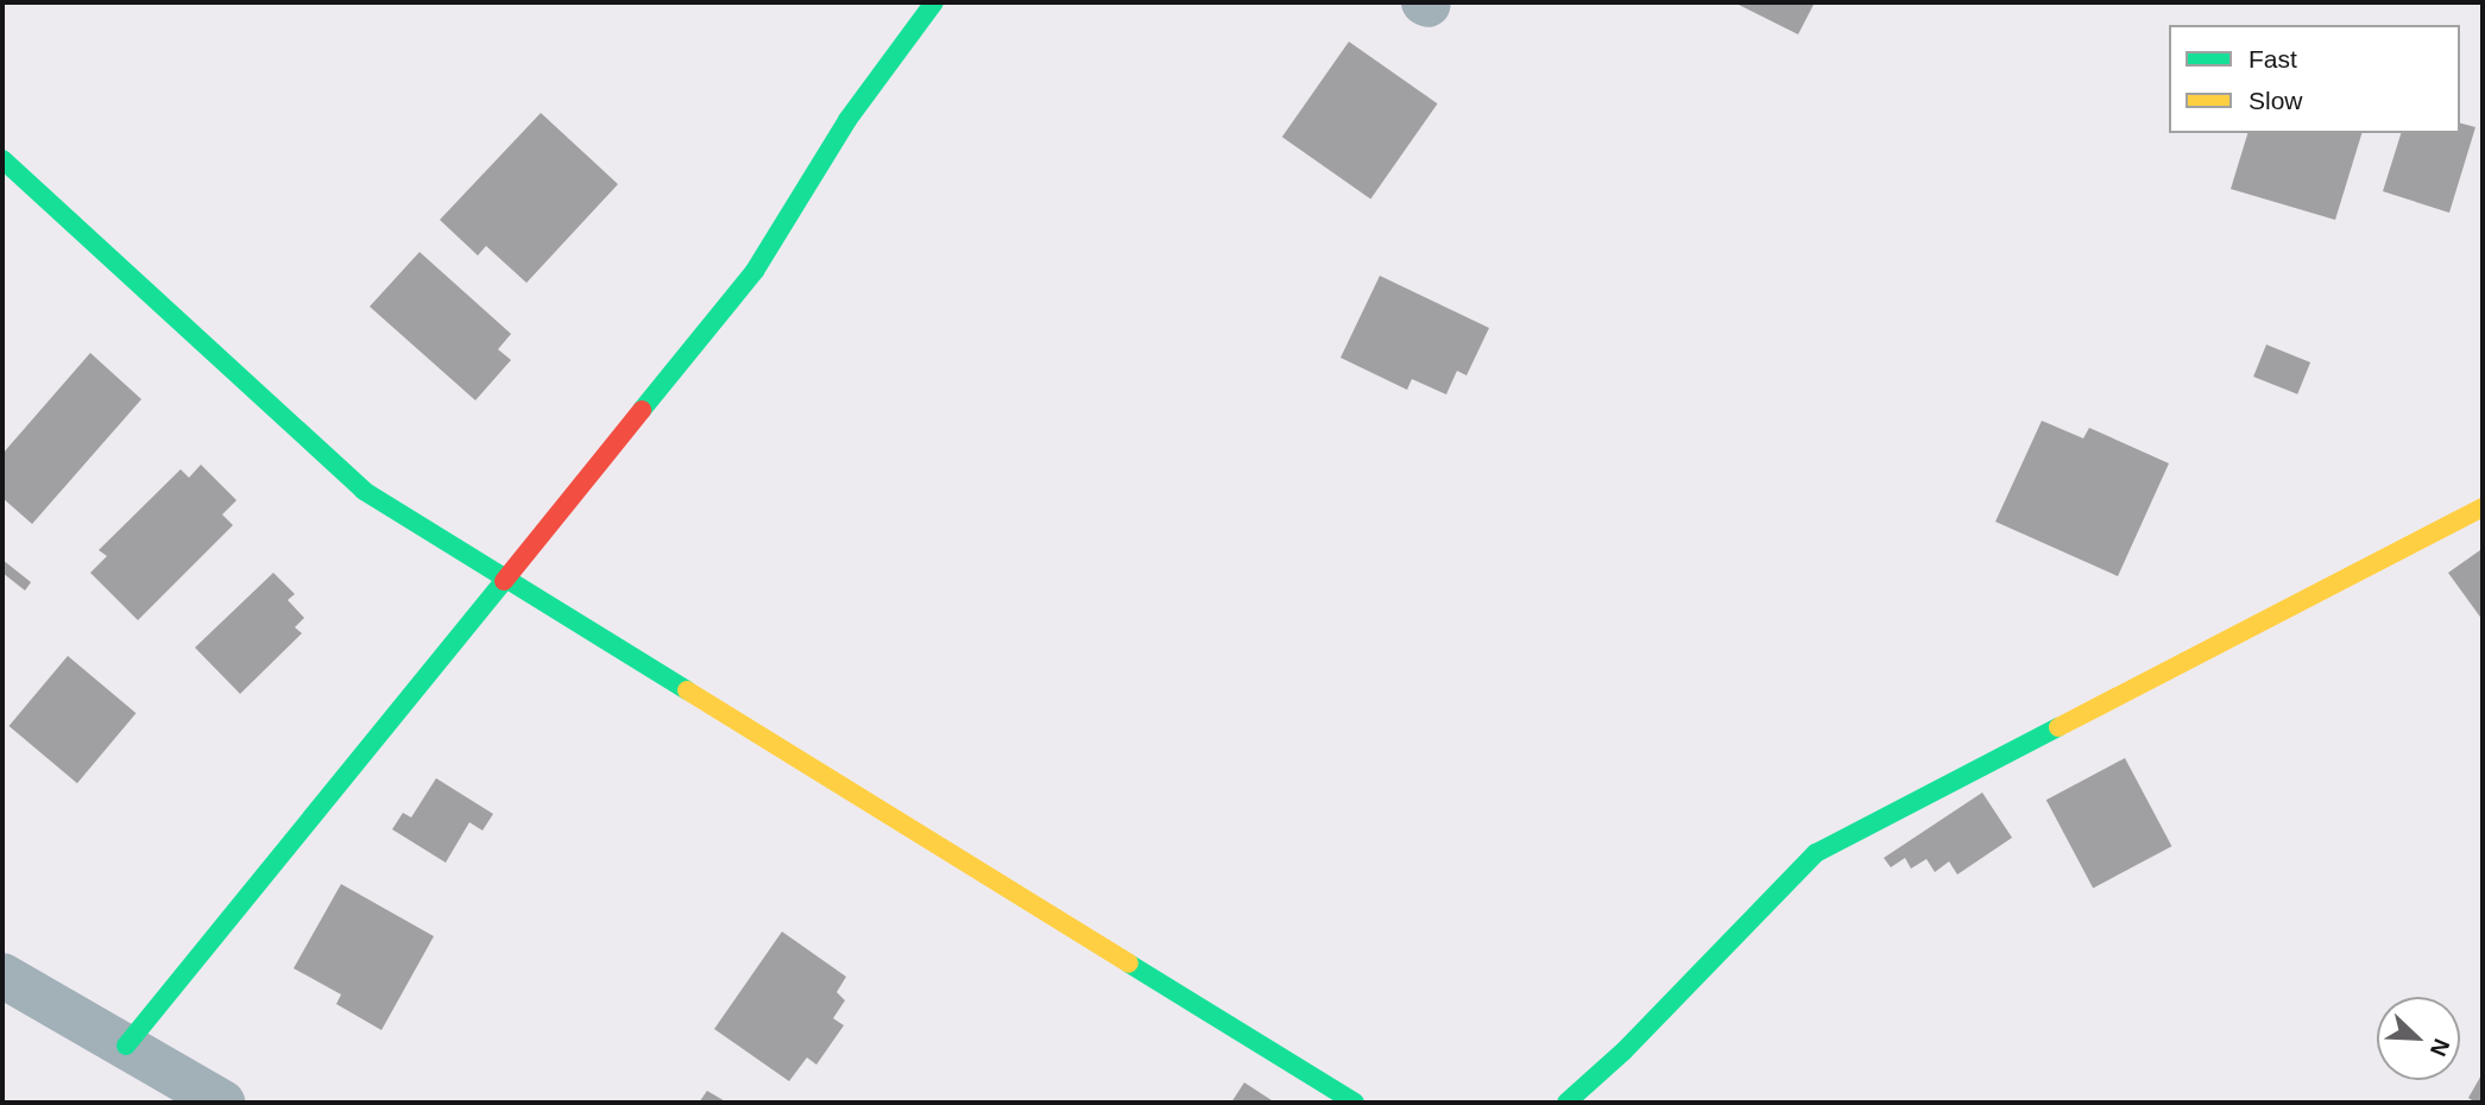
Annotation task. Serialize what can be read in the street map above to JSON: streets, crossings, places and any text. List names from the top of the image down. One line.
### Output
{"legend":["Fast","Slow"],"north":"bottom right"}
